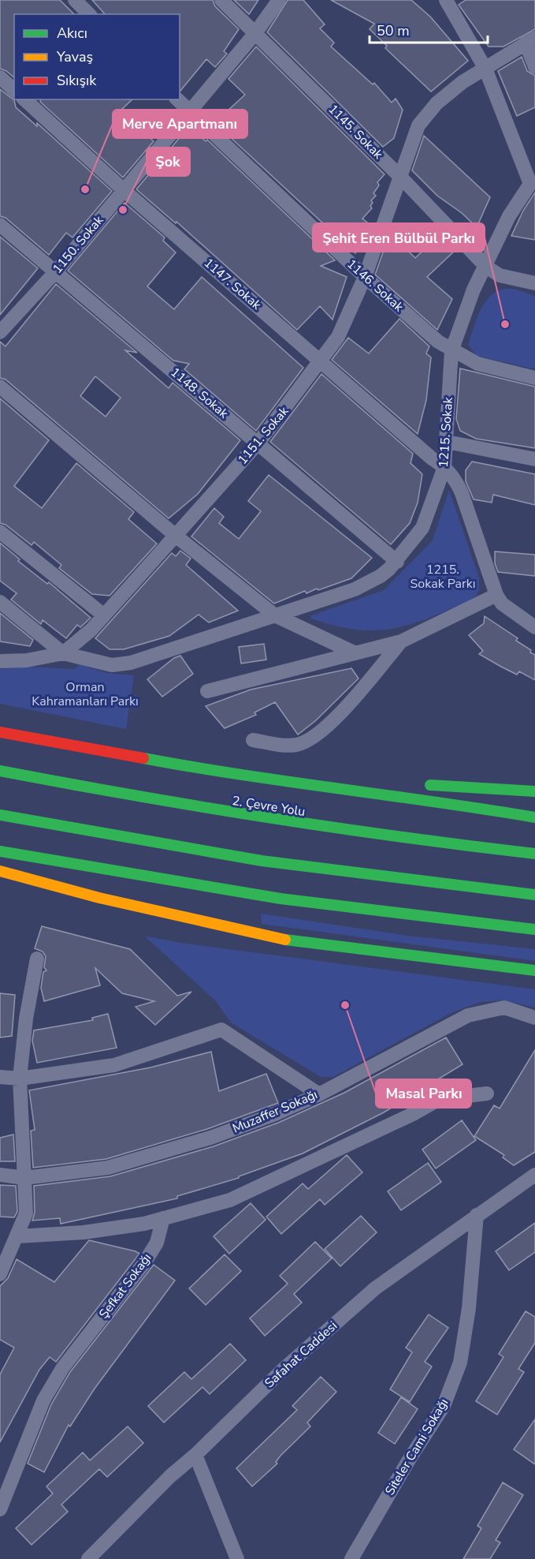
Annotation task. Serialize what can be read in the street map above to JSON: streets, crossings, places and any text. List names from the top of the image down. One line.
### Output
{"streets":{"highway":["2. Çevre Yolu"],"street":["1145. Sokak","1150. Sokak","1147. Sokak","1146. Sokak","1148. Sokak","1215. Sokak","1151. Sokak","Muzaffer Sokağı","Şefkat Sokağı","Safahat Caddesi","Siteler Cami Sokağı"]},"crossings":[["1145. Sokak","1150. Sokak"],["1145. Sokak","1215. Sokak"],["1145. Sokak","1151. Sokak"],["1150. Sokak","1147. Sokak"],["1150. Sokak","1146. Sokak"],["1150. Sokak","1148. Sokak"],["1147. Sokak","1215. Sokak"],["1147. Sokak","1151. Sokak"],["1146. Sokak","1215. Sokak"],["1146. Sokak","1151. Sokak"],["1148. Sokak","1215. Sokak"],["1148. Sokak","1151. Sokak"],["1215. Sokak","1151. Sokak"],["Safahat Caddesi","Siteler Cami Sokağı"]],"parks":["1215. Sokak Parkı","Orman Kahramanları Parkı"],"places":["Merve Apartmanı","Şok","Şehit Eren Bülbül Parkı","Masal Parkı"],"legend":["Akıcı","Yavaş","Sıkışık"],"scale_bar":"50 m"}
